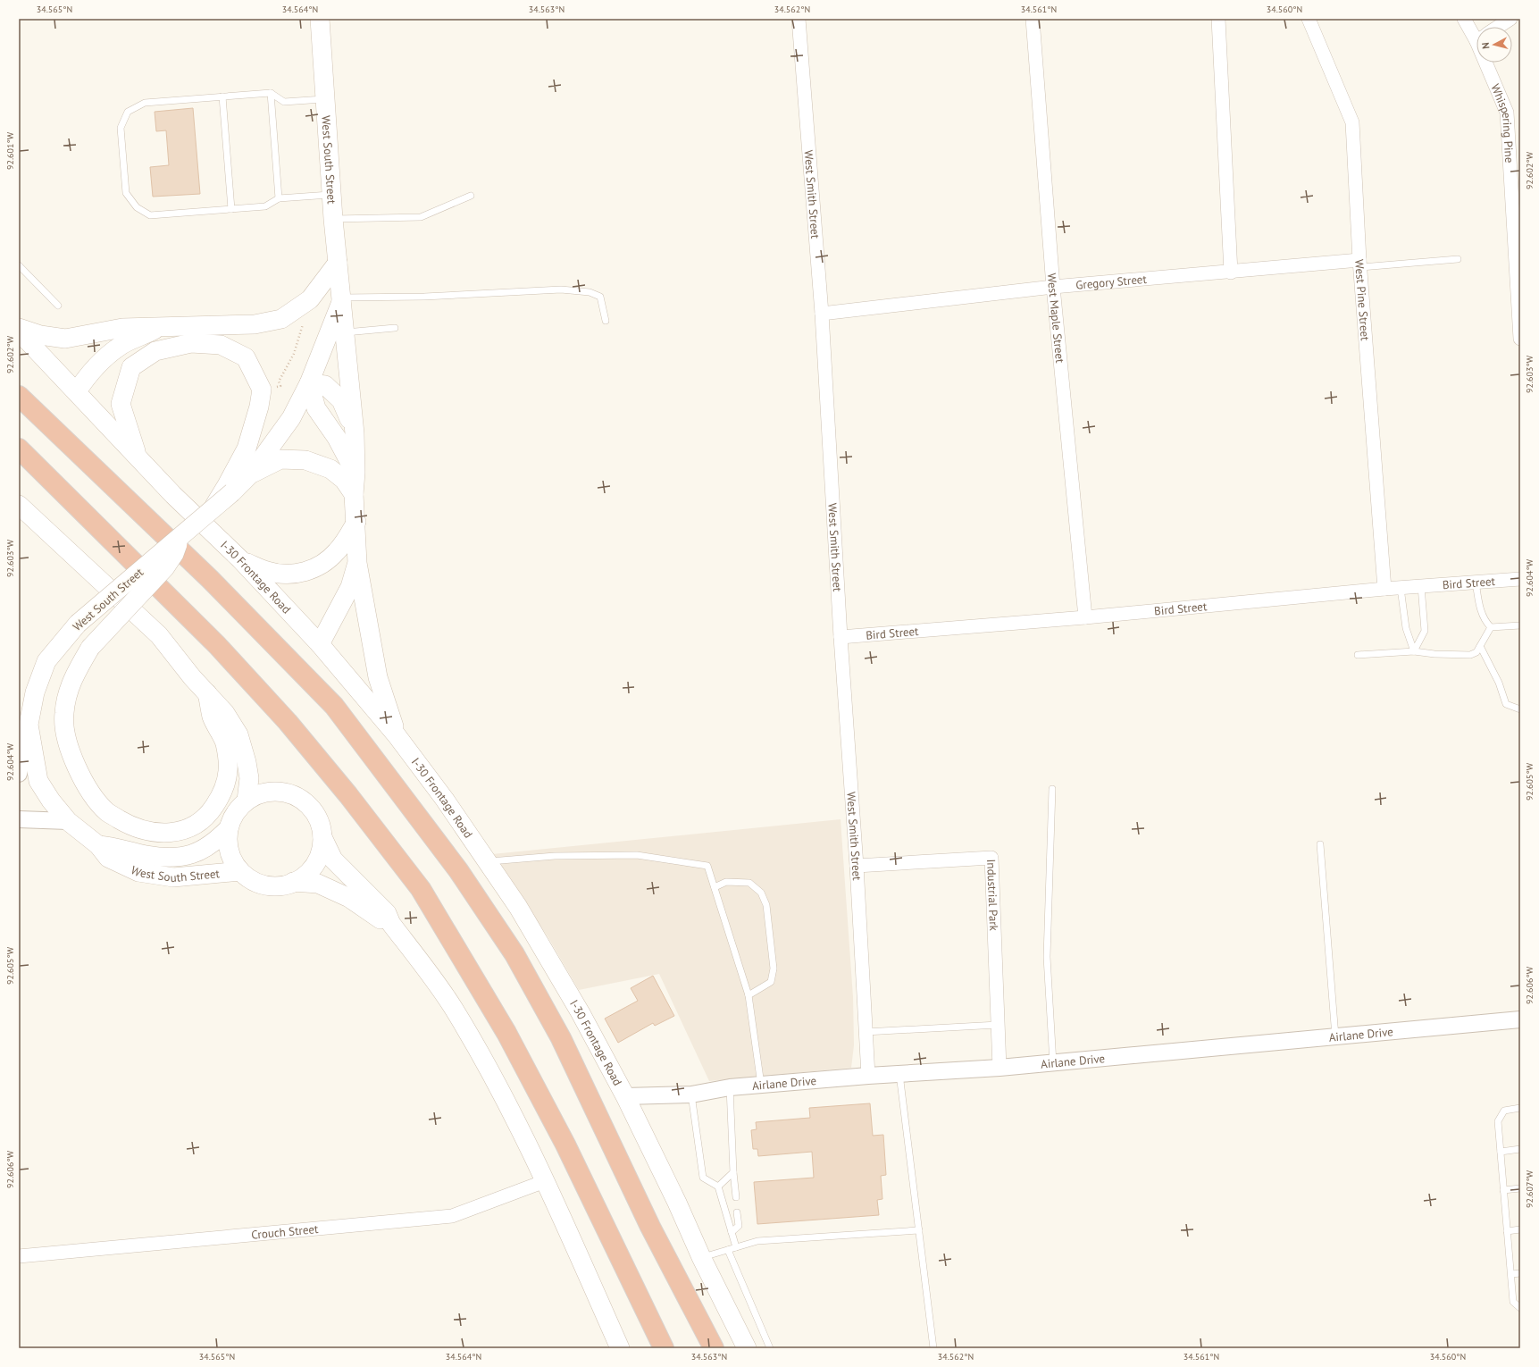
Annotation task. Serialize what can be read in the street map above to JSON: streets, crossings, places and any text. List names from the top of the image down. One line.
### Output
{"streets":{"main road":["West South Street","I-30 Frontage Road"],"street":["Whispering Pine","West Smith Street","Gregory Street","West Pine Street","West Maple Street","Bird Street","Industrial Park","Airlane Drive","Crouch Street"]},"crossings":[["West South Street","I-30 Frontage Road"],["West Smith Street","Gregory Street"],["West Smith Street","Bird Street"],["West Smith Street","Industrial Park"],["West Smith Street","Airlane Drive"],["Gregory Street","West Pine Street"],["Gregory Street","West Maple Street"],["West Pine Street","Bird Street"],["West Maple Street","Bird Street"],["I-30 Frontage Road","Airlane Drive"],["Industrial Park","Airlane Drive"]],"north":"left","coordinates":["34.565°N","34.564°N","34.563°N","34.562°N","34.561°N","34.560°N","92.601°W","92.602°W","92.603°W","92.604°W","92.605°W","92.606°W","92.607°W"]}
